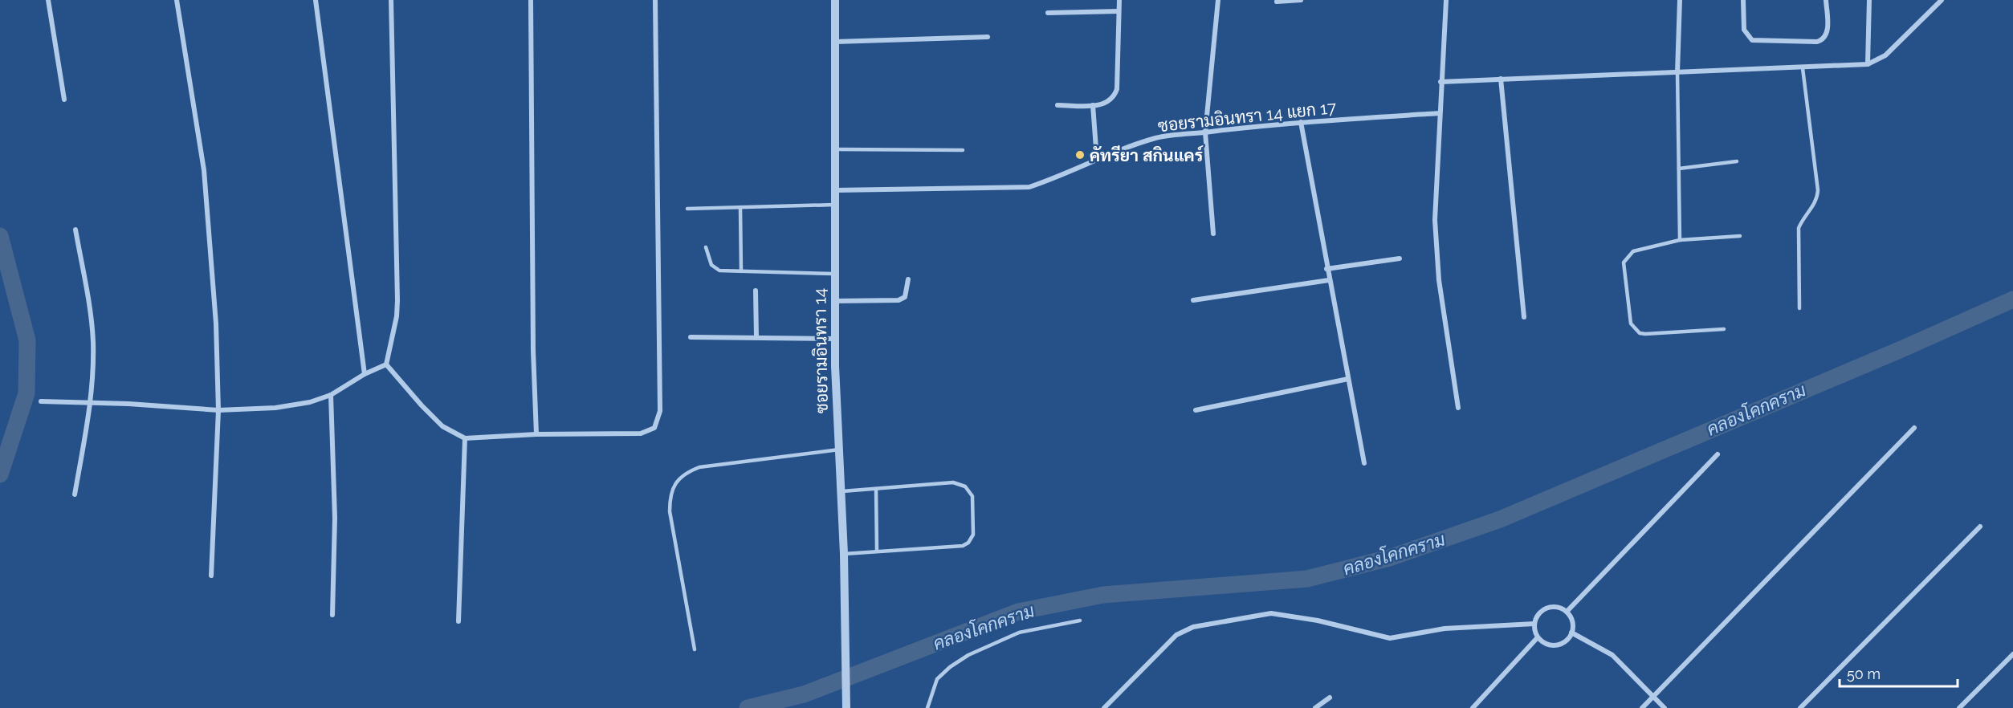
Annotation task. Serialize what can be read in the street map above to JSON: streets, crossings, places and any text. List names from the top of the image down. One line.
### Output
{"streets":{"street":["ซอยรามอินทรา 14 แยก 17","ซอยรามอินทรา 14"]},"crossings":[["ซอยรามอินทรา 14 แยก 17","ซอยรามอินทรา 14"]],"water":["คลองโคกคราม"],"places":["คัทรียา สกินแคร์"],"scale_bar":"50 m"}
